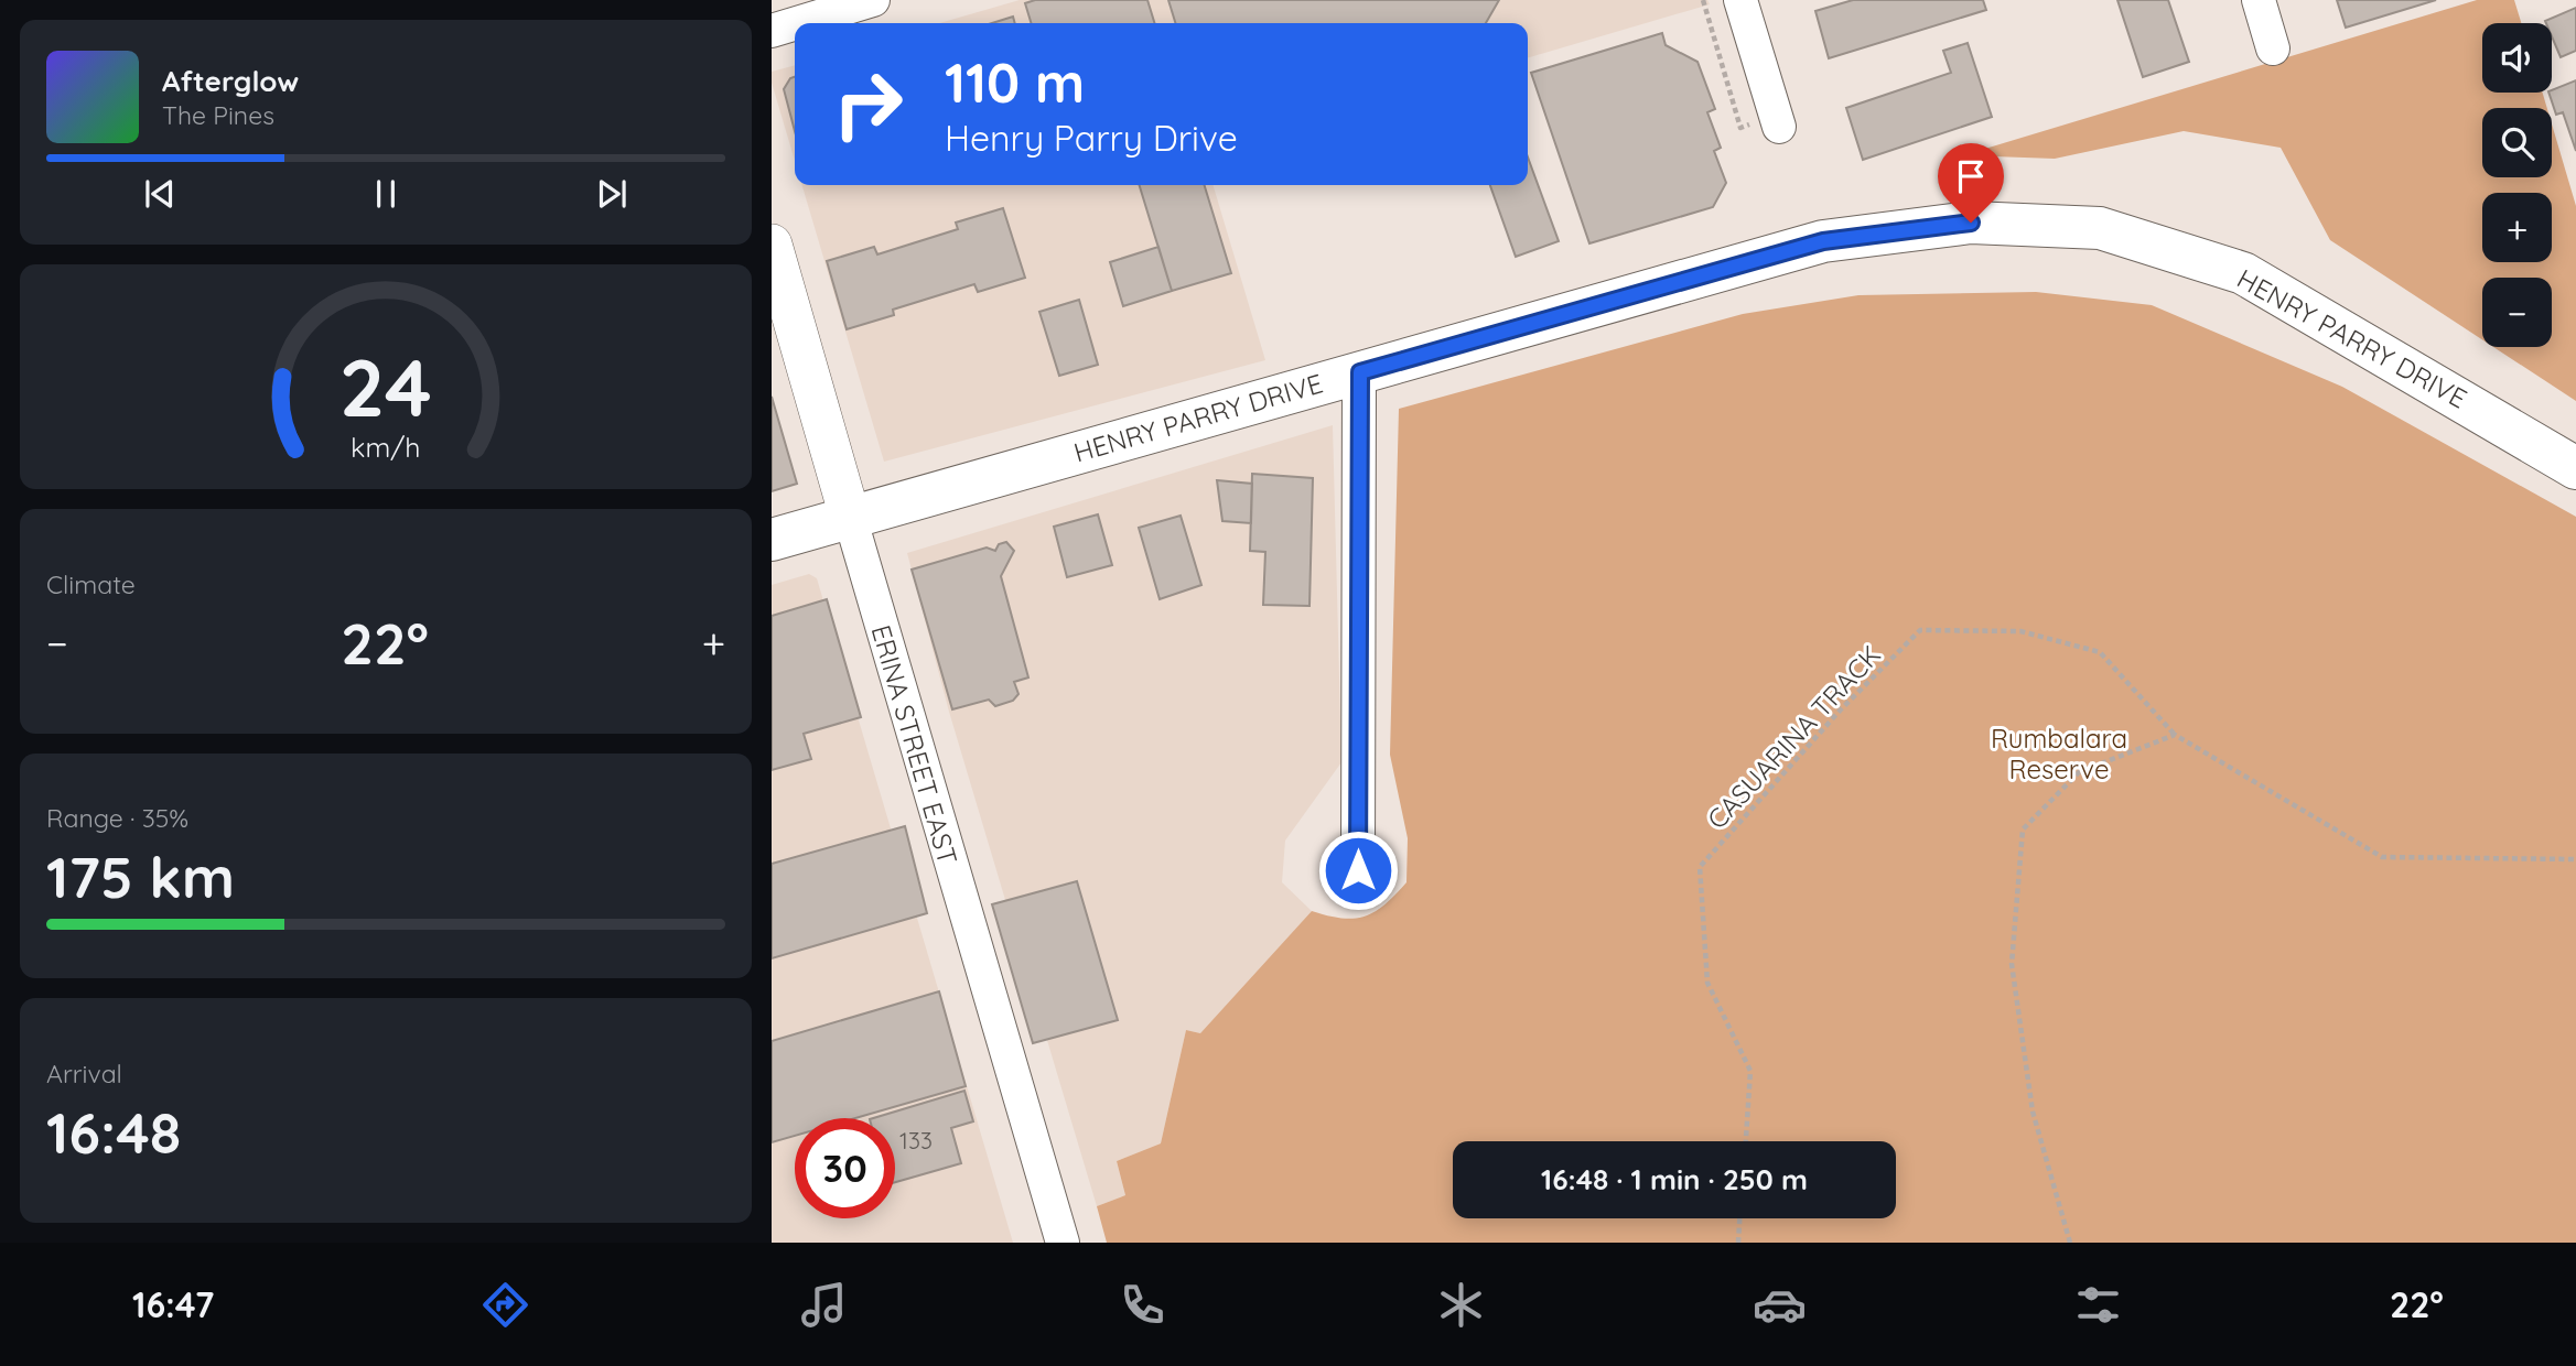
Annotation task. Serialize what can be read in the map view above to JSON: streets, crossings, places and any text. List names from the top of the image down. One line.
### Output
{"streets":{"main road":["HENRY PARRY DRIVE"],"street":["ERINA STREET EAST"],"path":["CASUARINA TRACK"]},"crossings":[["HENRY PARRY DRIVE","ERINA STREET EAST"]],"parks":["Rumbalara Reserve"],"house_numbers":["133"],"page":{"map_buttons":["+","−"],"turn":["110 m","Henry Parry Drive"],"song":["Afterglow","The Pines"],"tile":["Climate",["Range · 35%","175 km"],["Arrival","16:48"]],"heat":["−","22°","+"],"limit":"30","trip":"16:48 · 1 min · 250 m","tabs":["16:47","22°"],"gauge":["24","km/h"]}}
